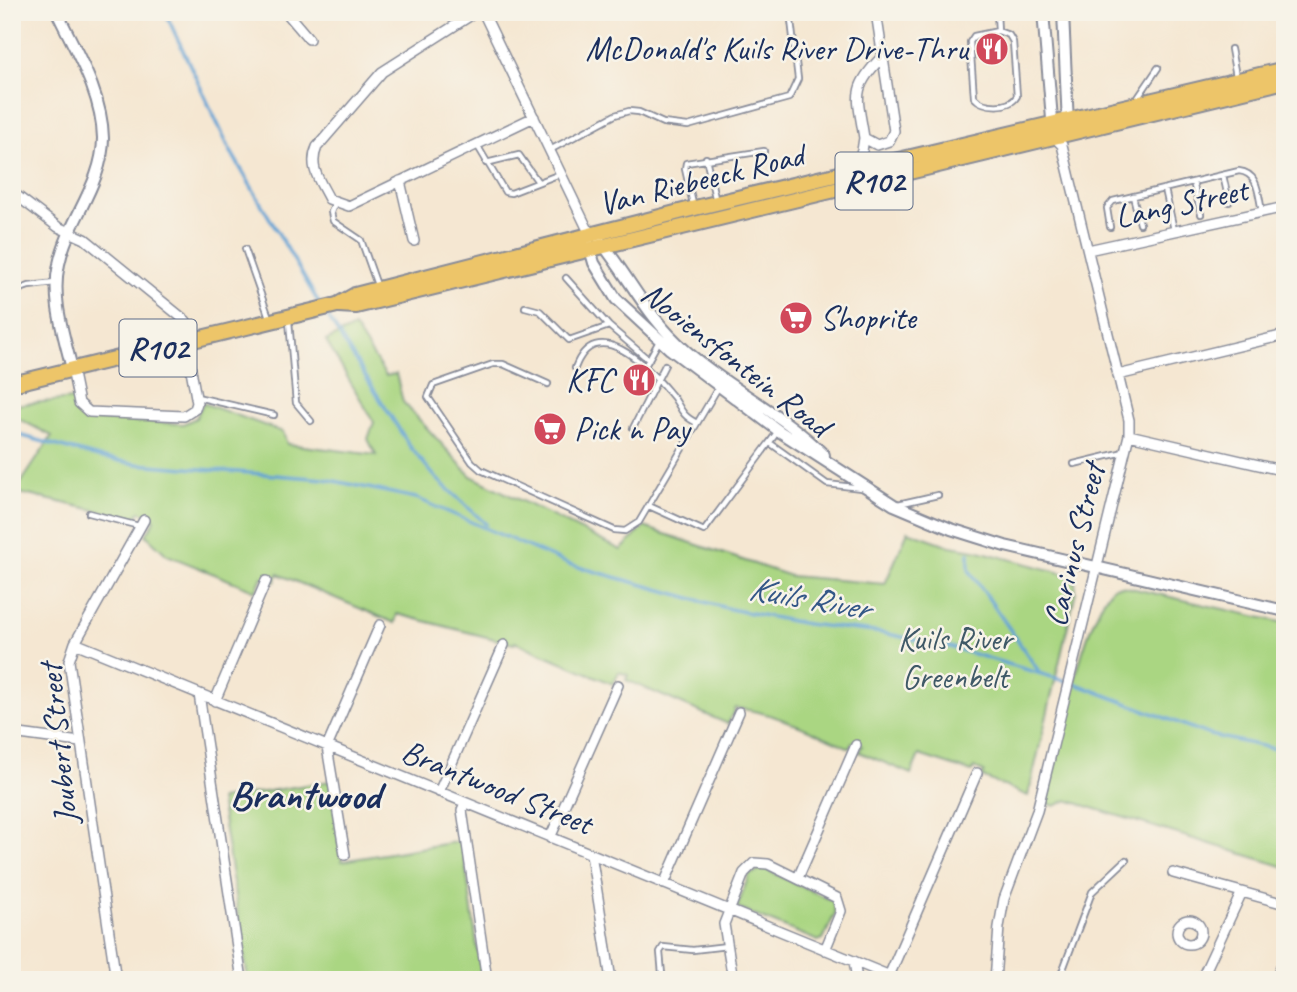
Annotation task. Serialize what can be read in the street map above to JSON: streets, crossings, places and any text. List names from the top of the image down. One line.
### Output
{"streets":{"main road":["Van Riebeeck Road","R102"],"street":["Lang Street","Nooiensfontein Road","Carinus Street","Joubert Street","Brantwood Street"]},"crossings":[["Van Riebeeck Road","Nooiensfontein Road"],["Van Riebeeck Road","Carinus Street"],["Lang Street","Carinus Street"],["Nooiensfontein Road","Carinus Street"],["Joubert Street","Brantwood Street"]],"districts":["Brantwood"],"water":["Kuils River"],"parks":["Kuils River Greenbelt"],"places":{"restaurant":["McDonald's Kuils River Drive-Thru","KFC"],"supermarket":["Shoprite","Pick n Pay"]}}
